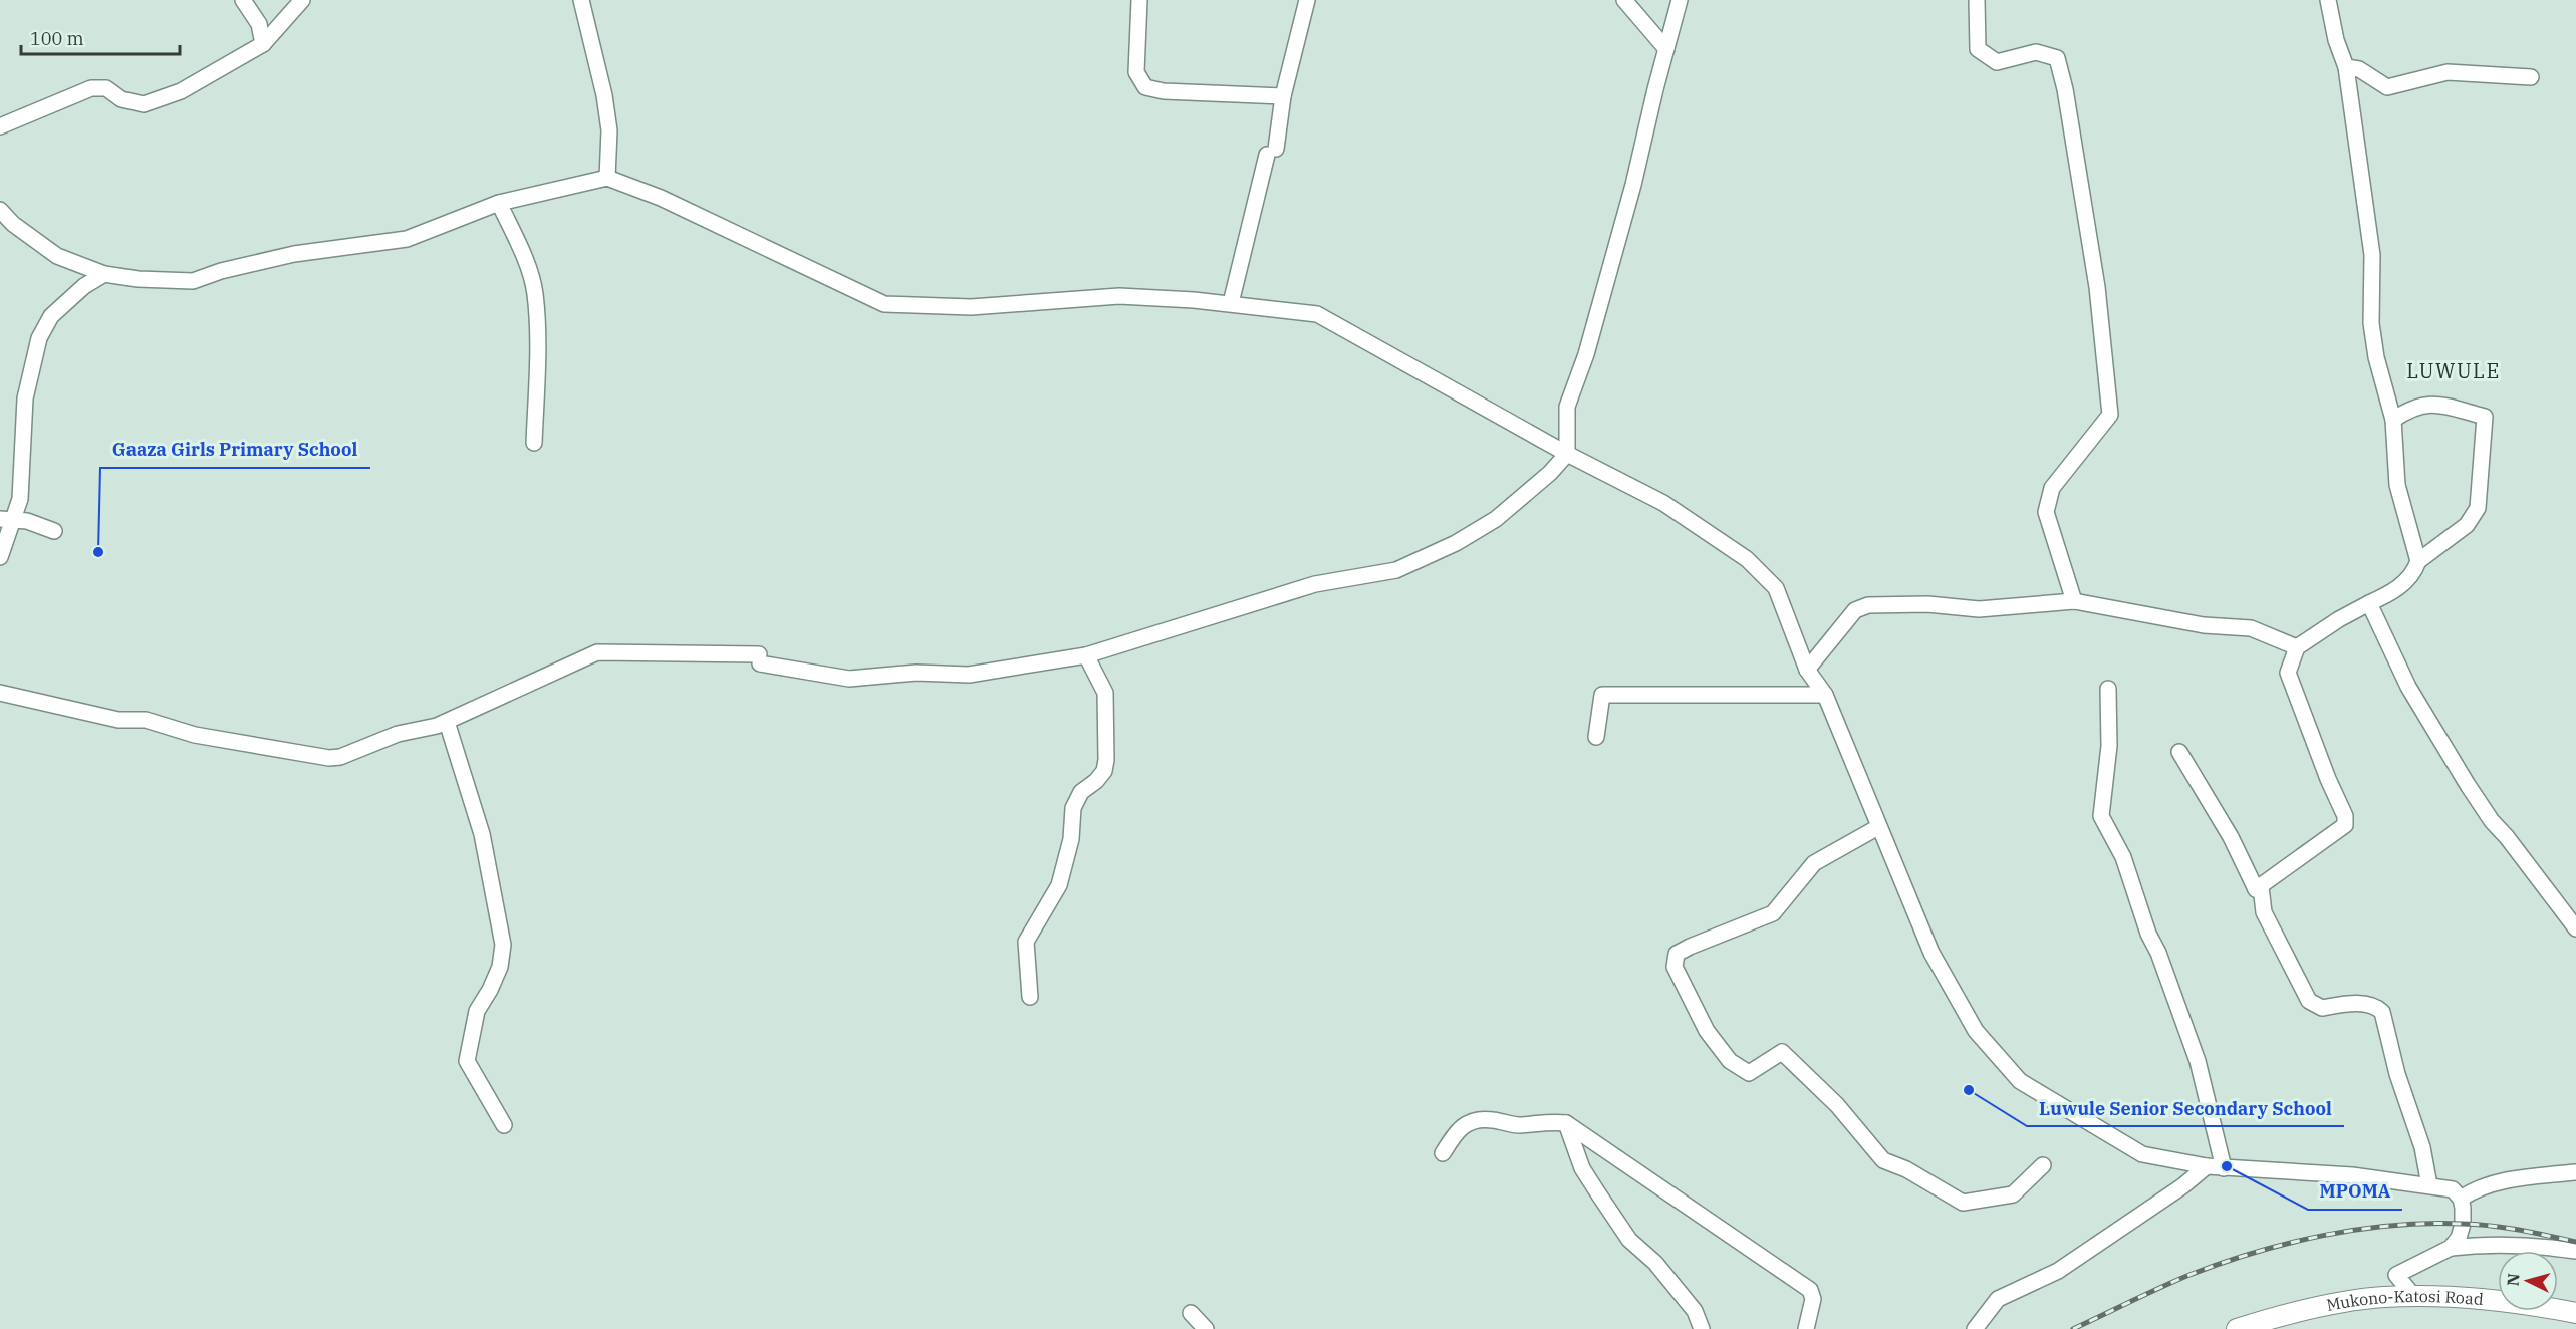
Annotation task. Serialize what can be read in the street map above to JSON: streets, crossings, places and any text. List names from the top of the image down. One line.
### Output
{"streets":{"main road":["Mukono-Katosi Road"]},"districts":["LUWULE"],"places":["Gaaza Girls Primary School","Luwule Senior Secondary School","MPOMA"],"scale_bar":"100 m","north":"left"}
